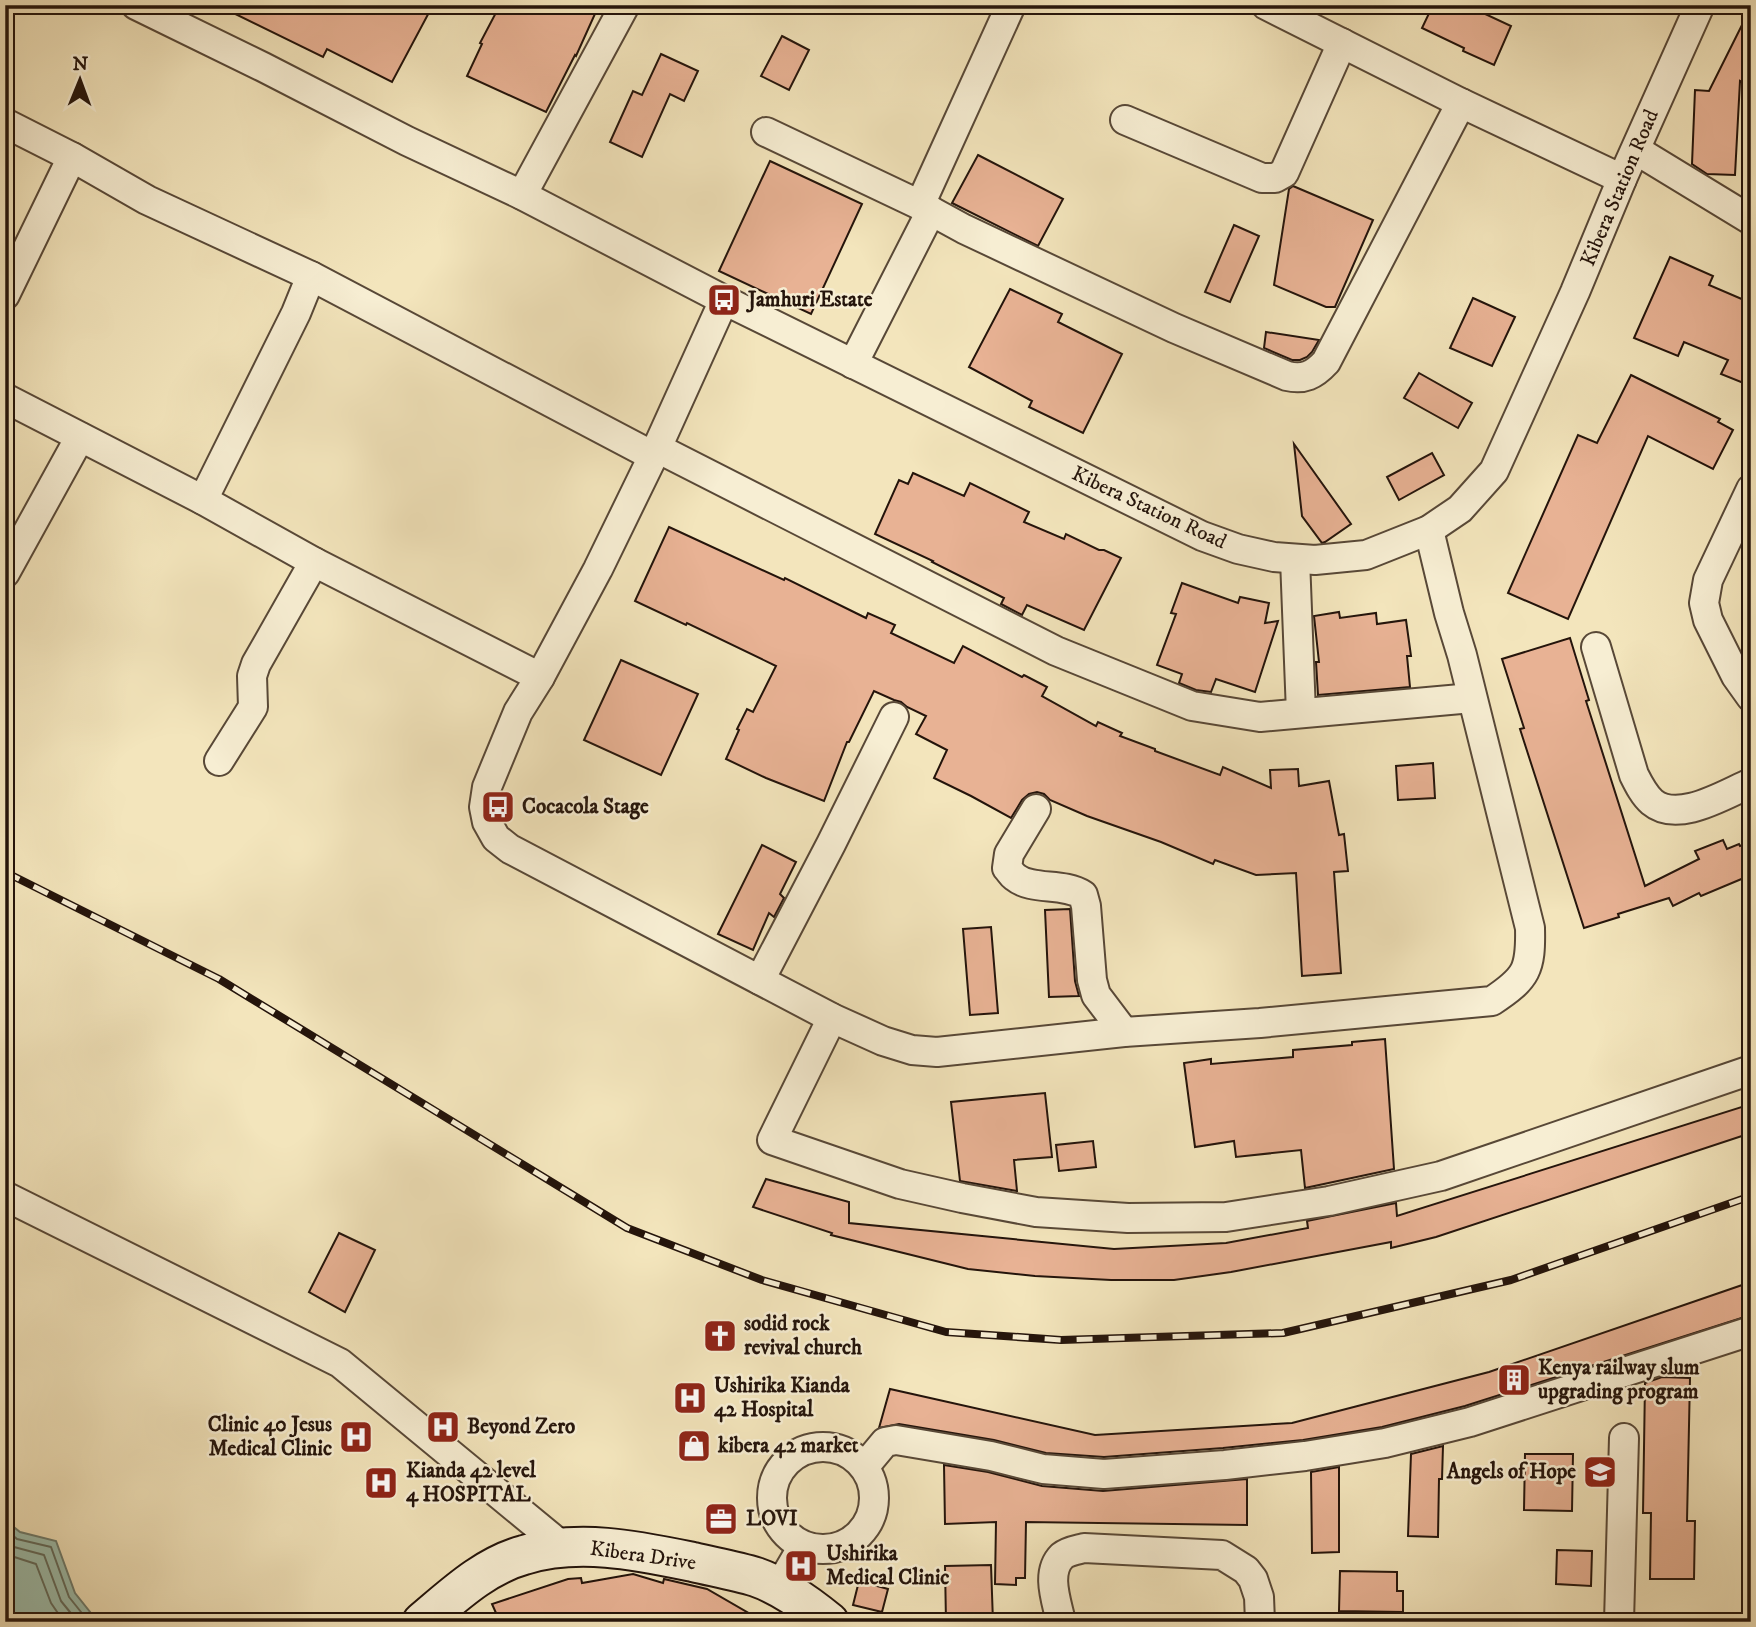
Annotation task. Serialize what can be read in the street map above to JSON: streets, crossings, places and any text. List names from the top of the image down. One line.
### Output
{"streets":{"street":["Kibera Station Road","Kibera Drive"]},"places":{"bus stop":["Jamhuri Estate","Cocacola Stage"],"church":["sodid rock revival church"],"building":["Kenya railway slum upgrading program"],"hospital":["Ushirika Kianda 42 Hospital","Beyond Zero","Clinic 40 Jesus Medical Clinic","Kianda 42 level 4 HOSPITAL","Ushirika Medical Clinic"],"shop":["kibera 42 market"],"school or university":["Angels of Hope"],"office":["LOVI"]},"north":"top"}
